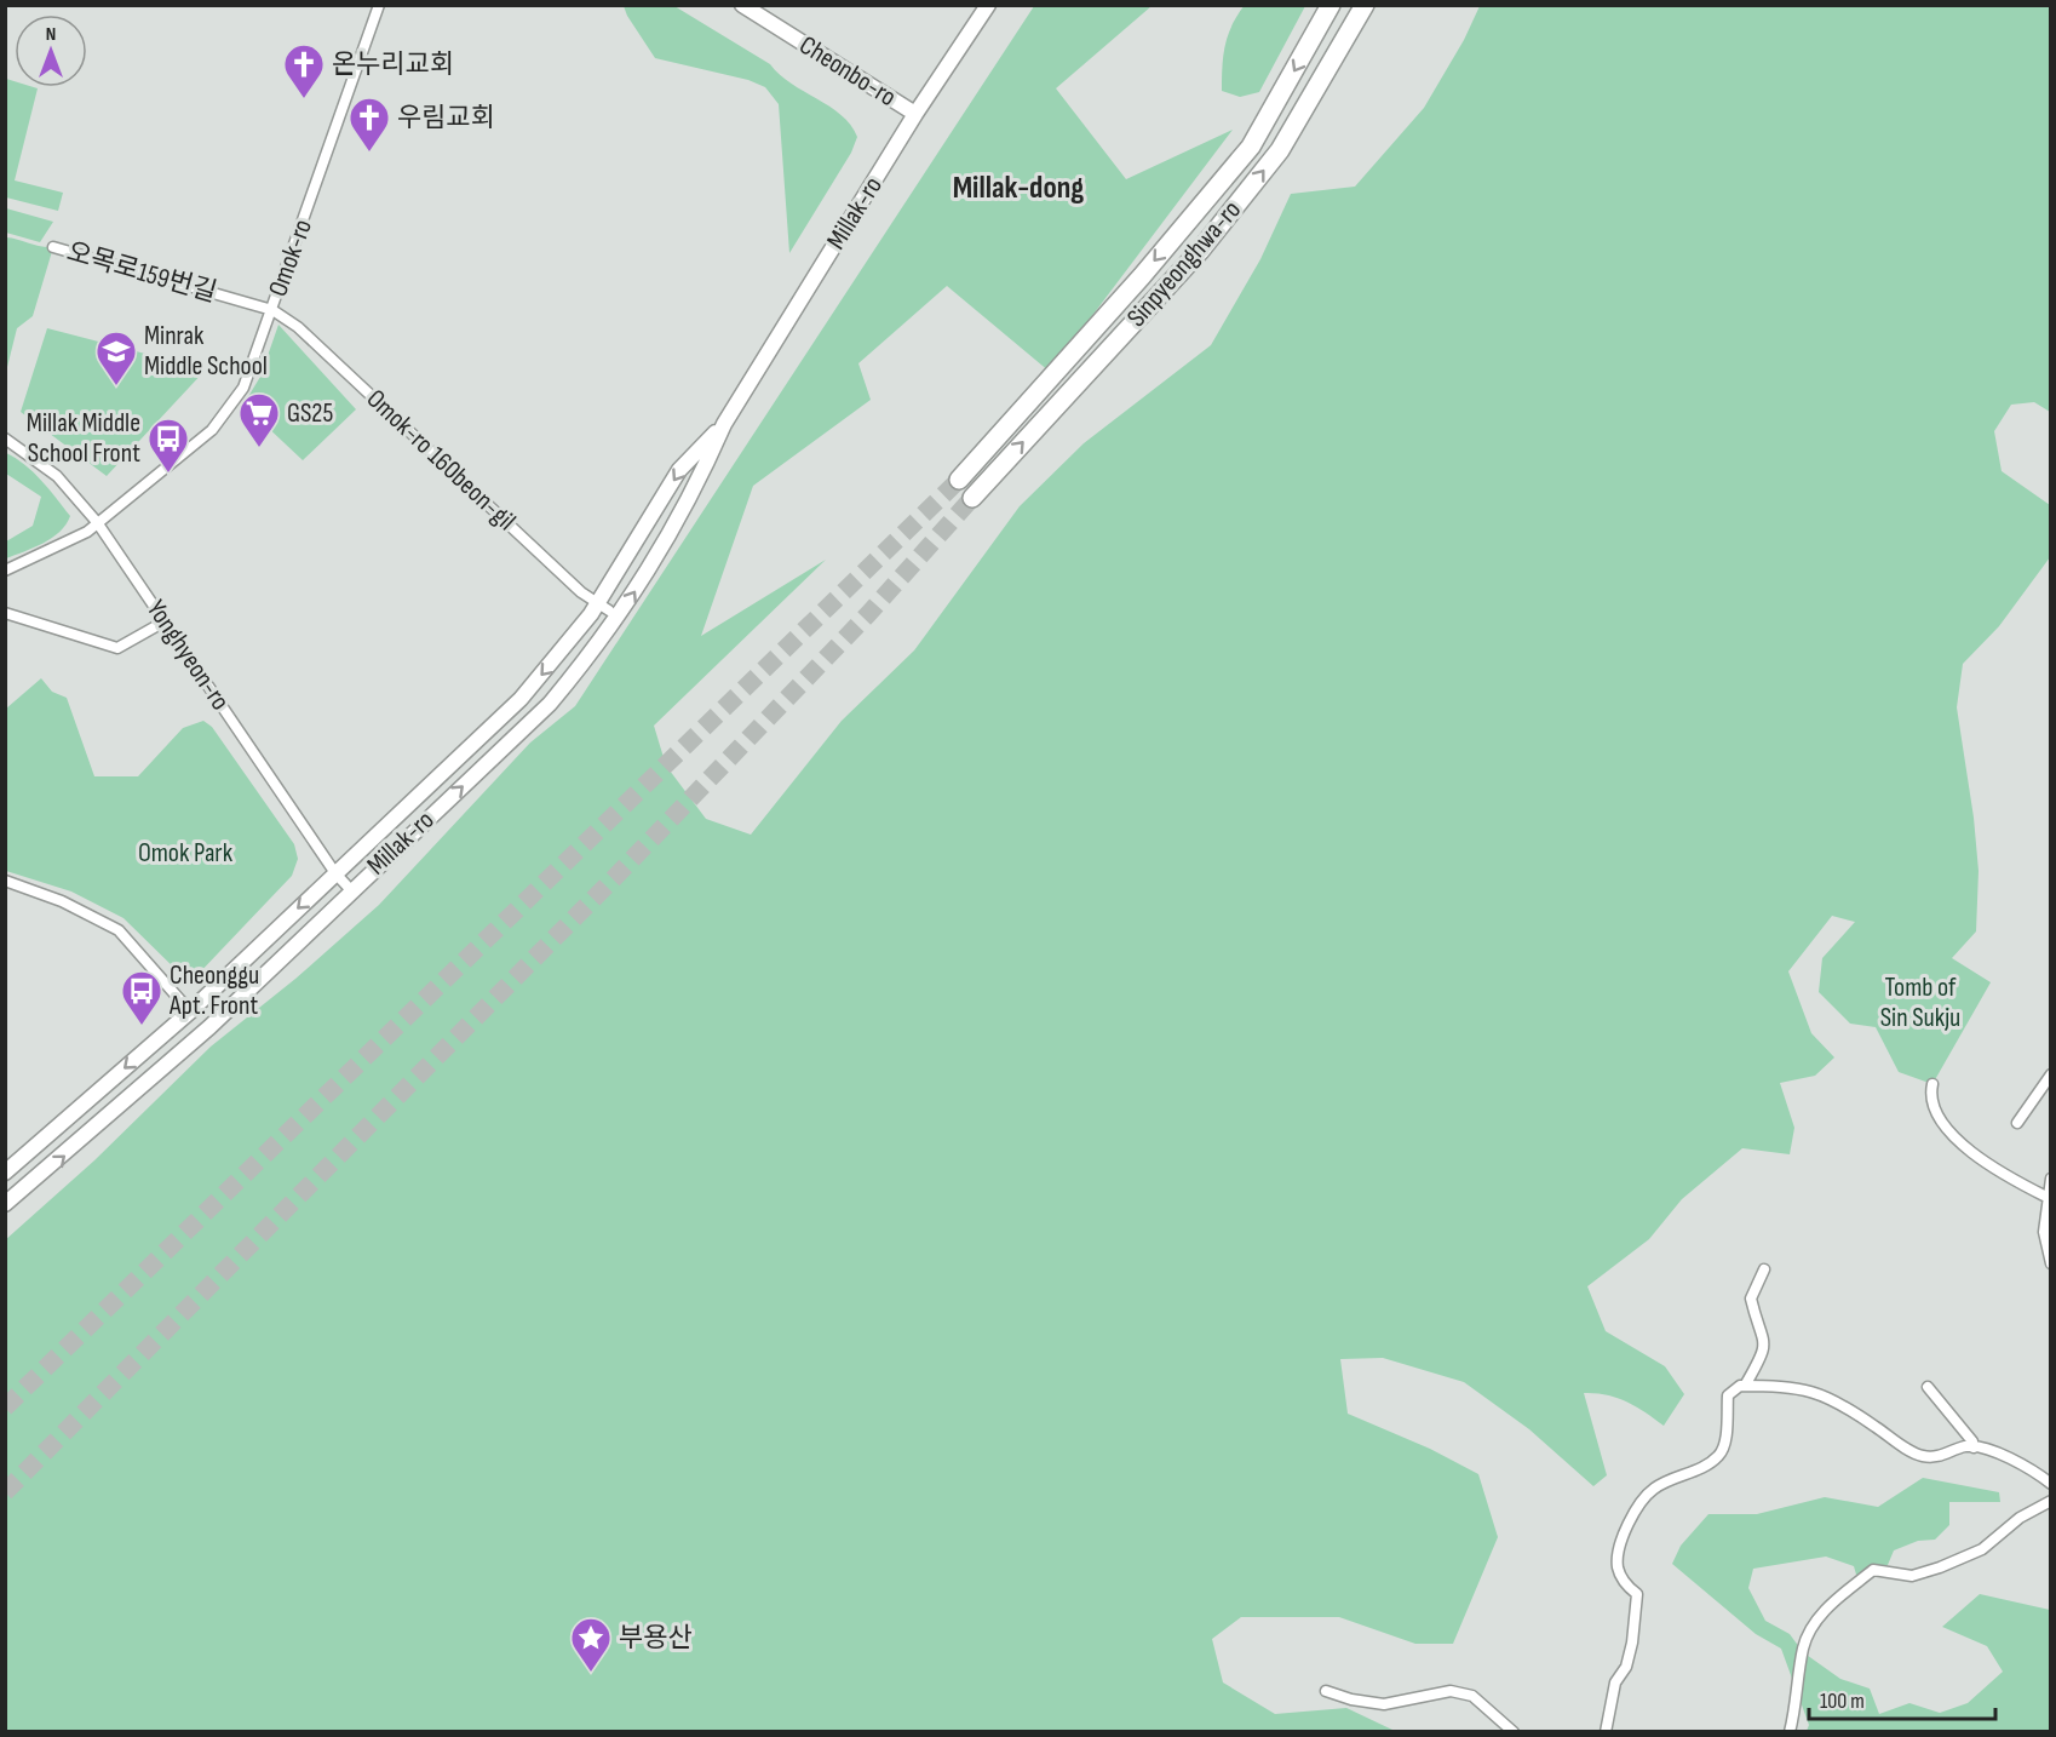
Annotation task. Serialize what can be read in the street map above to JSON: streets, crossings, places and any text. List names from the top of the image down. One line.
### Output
{"streets":{"highway":["Sinpyeonghwa-ro"],"main road":["Cheonbo-ro","Millak-ro"],"street":["Omok-ro","오목로159번길","Omok-ro 160beon-gil","Yonghyeon-ro"]},"crossings":[["Cheonbo-ro","Millak-ro"],["Millak-ro","Yonghyeon-ro"],["Omok-ro","오목로159번길"],["Omok-ro","Omok-ro 160beon-gil"],["Omok-ro","Yonghyeon-ro"],["오목로159번길","Omok-ro 160beon-gil"]],"districts":["Millak-dong"],"parks":["Omok Park","Tomb of Sin Sukju"],"places":{"church":["온누리교회","우림교회"],"school or university":["Minrak Middle School"],"supermarket":["GS25"],"bus stop":["Millak Middle School Front","Cheonggu Apt. Front"],"place":["부용산"]},"scale_bar":"100 m","north":"top"}
